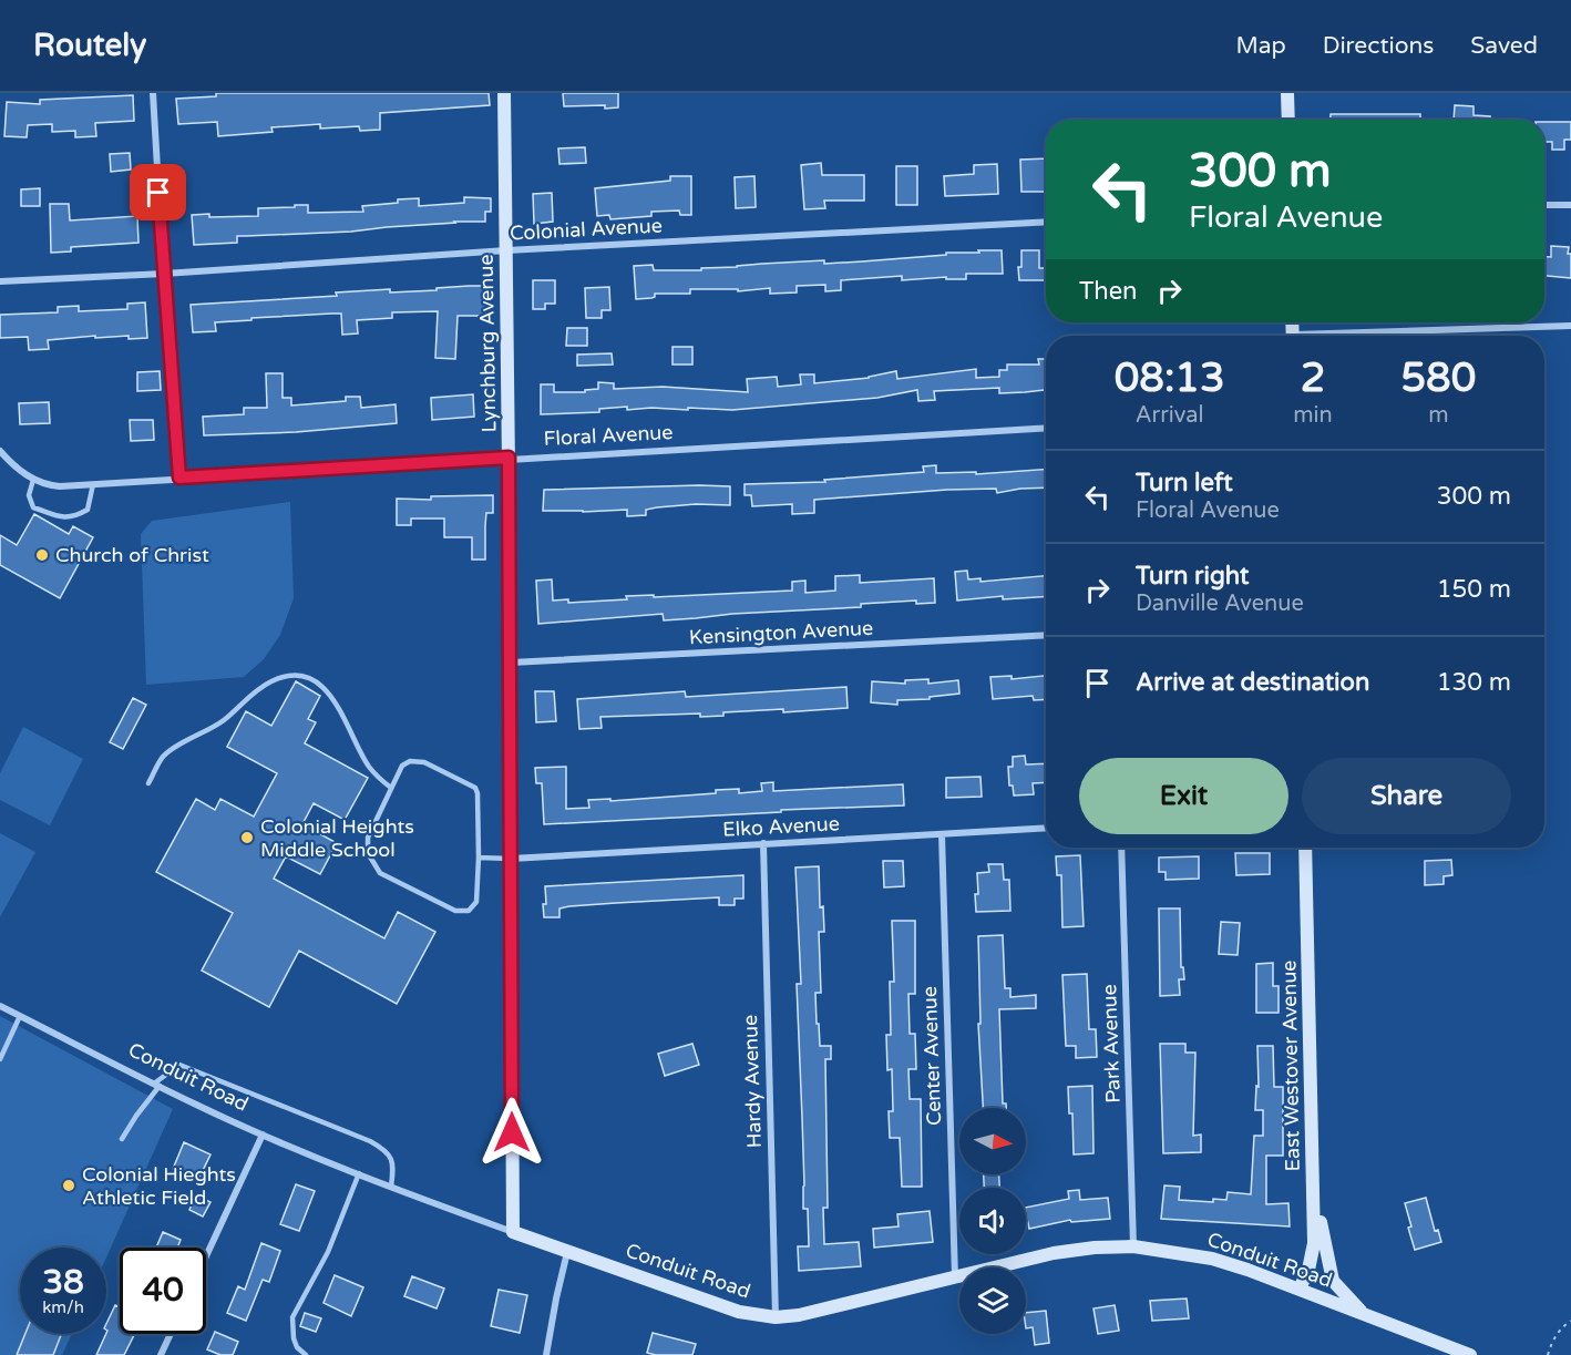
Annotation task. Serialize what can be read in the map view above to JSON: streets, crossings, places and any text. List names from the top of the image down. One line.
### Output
{"streets":{"street":["Colonial Avenue","Lynchburg Avenue","Floral Avenue","Kensington Avenue","Elko Avenue","Park Avenue","Center Avenue","East Westover Avenue","Conduit Road","Hardy Avenue"]},"crossings":[["Colonial Avenue","Lynchburg Avenue"],["Lynchburg Avenue","Floral Avenue"],["Lynchburg Avenue","Kensington Avenue"],["Lynchburg Avenue","Elko Avenue"],["Lynchburg Avenue","Conduit Road"],["Elko Avenue","Center Avenue"],["Elko Avenue","Hardy Avenue"],["Park Avenue","Conduit Road"],["Center Avenue","Conduit Road"],["East Westover Avenue","Conduit Road"],["Conduit Road","Hardy Avenue"]],"places":["Church of Christ","Colonial Heights Middle School","Colonial Hieghts Athletic Field"],"north":"right","page":{"header":"Routely","nav":["Map","Directions","Saved"],"turn":["300 m","Floral Avenue"],"then":"Then","eta":["08:13","Arrival","2","min","580","m"],"list":[{"name":"Turn left","note":"Floral Avenue","value":"300 m"},{"name":"Turn right","note":"Danville Avenue","value":"150 m"},{"name":"Arrive at destination","value":"130 m"}],"buttons":["Exit","Share"],"speed":"38 km/h","limit":"40"}}
